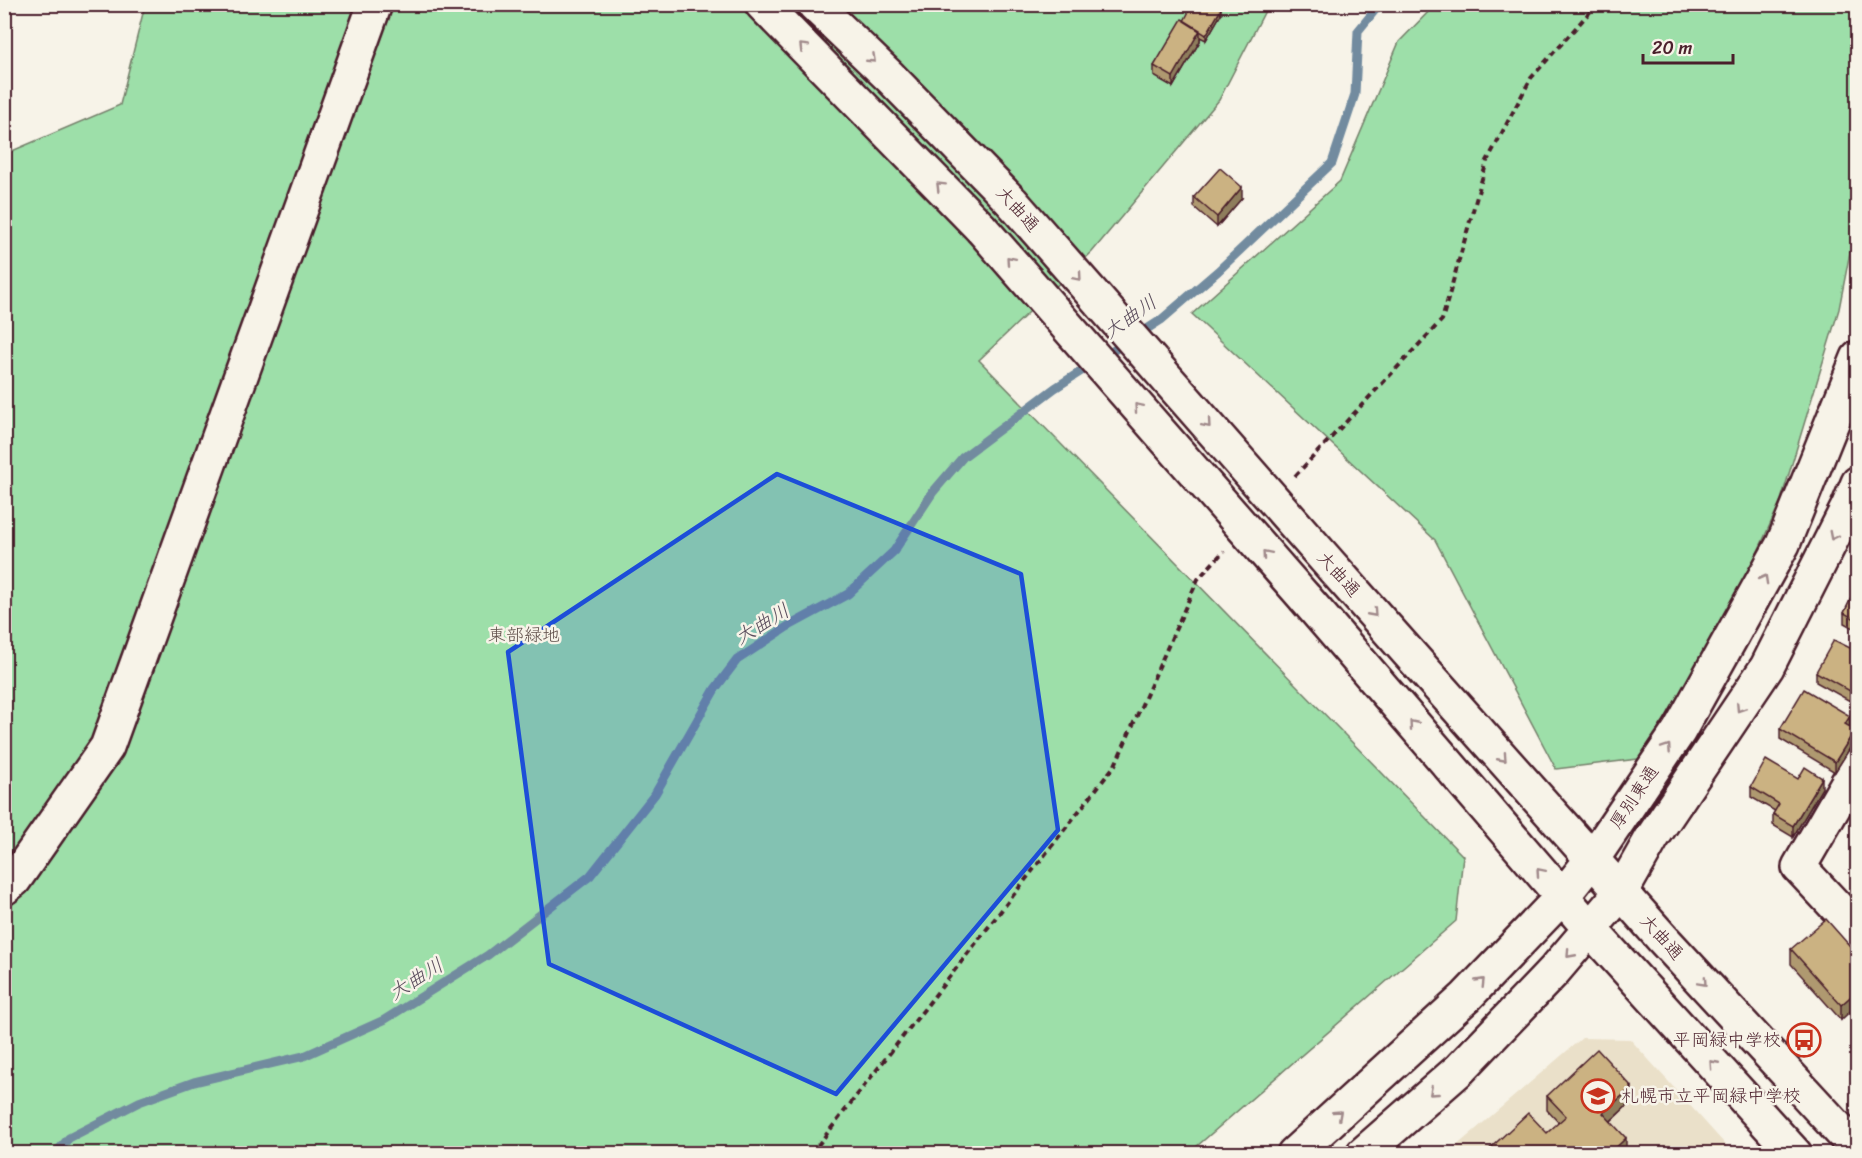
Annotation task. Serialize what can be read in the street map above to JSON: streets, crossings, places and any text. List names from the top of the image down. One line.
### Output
{"streets":{"street":["大曲通","厚別東通"]},"crossings":[["大曲通","厚別東通"]],"water":["大曲川"],"parks":["東部緑地"],"places":{"bus stop":["平岡緑中学校"],"school or university":["札幌市立平岡緑中学校"]},"scale_bar":"20 m"}
